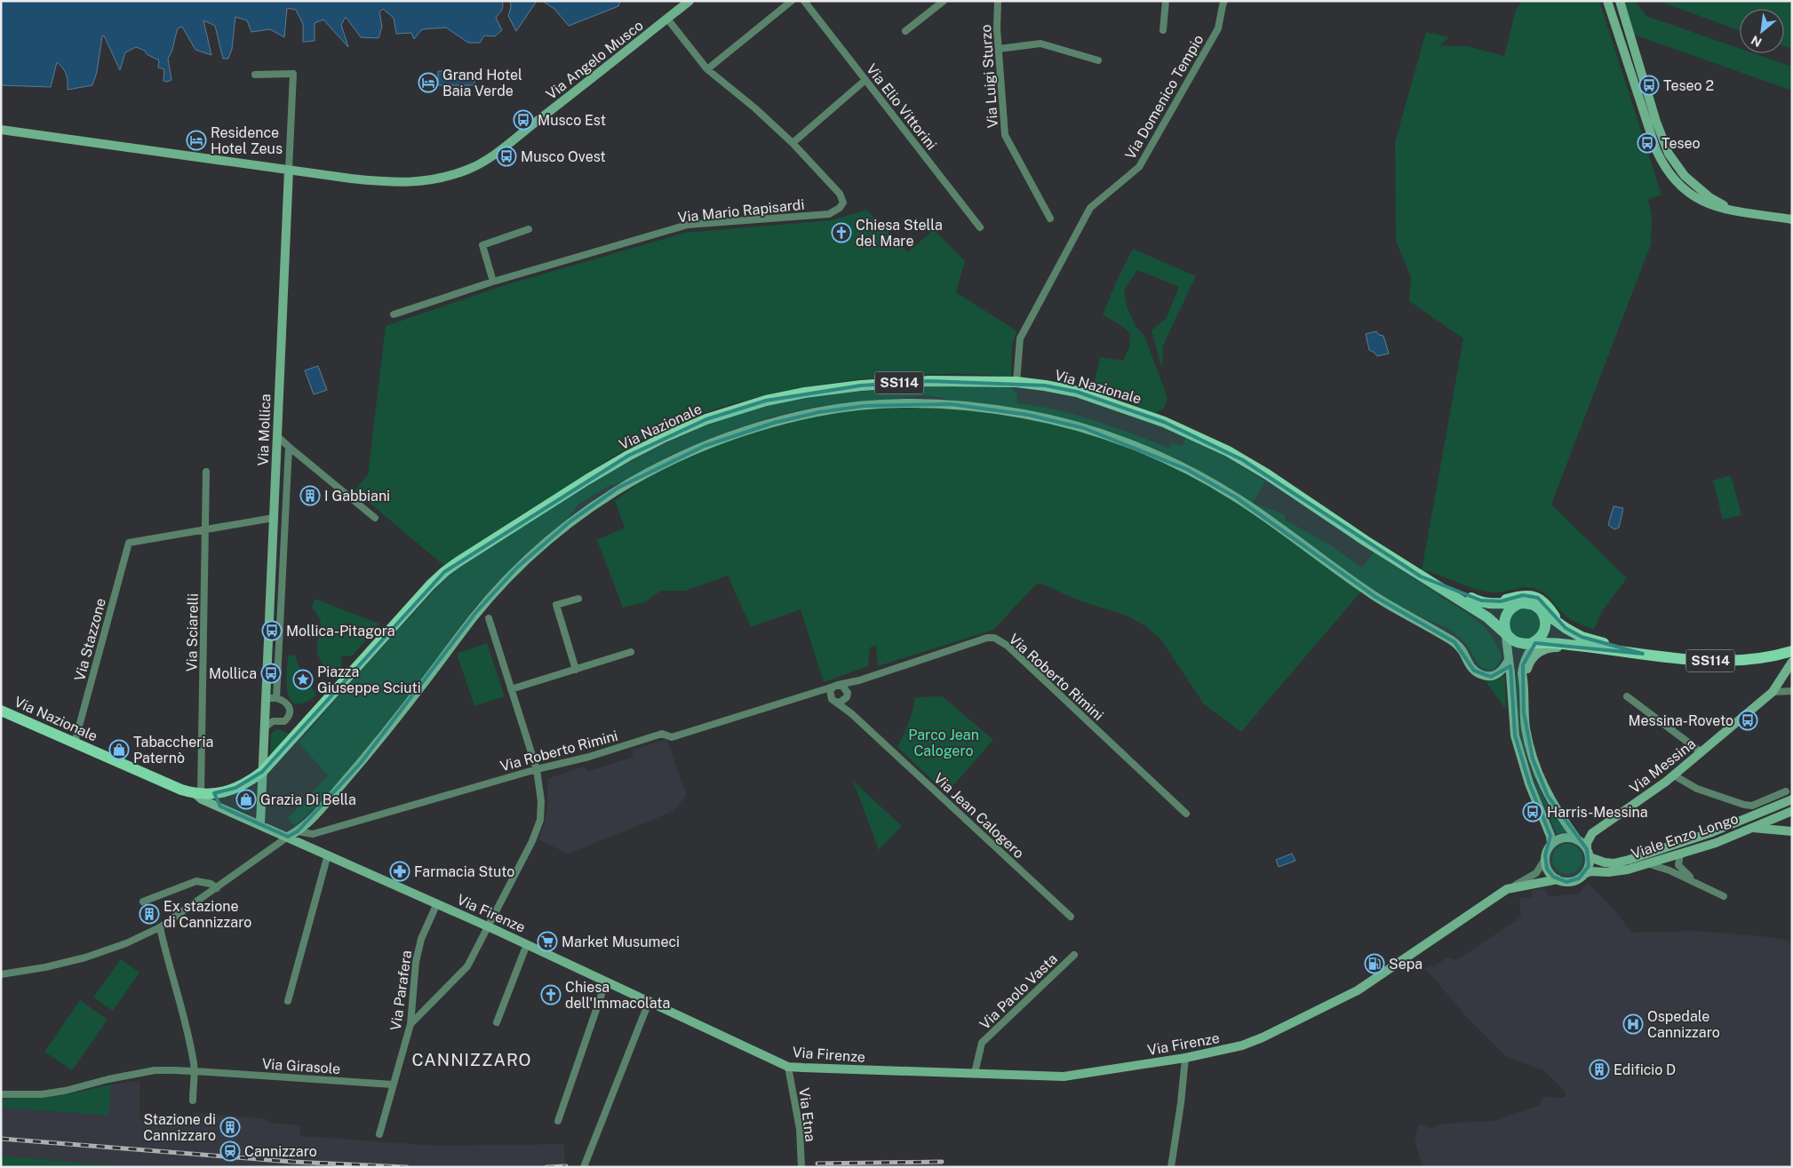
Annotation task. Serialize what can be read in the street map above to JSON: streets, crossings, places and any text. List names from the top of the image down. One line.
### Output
{"streets":{"main road":["SS114","Via Nazionale"],"street":["Via Angelo Musco","Via Luigi Sturzo","Via Domenico Tempio","Via Elio Vittorini","Via Mario Rapisardi","Via Mollica","Via Sciarelli","Via Stazzone","Via Roberto Rimini","Via Messina","Via Jean Calogero","Viale Enzo Longo","Via Firenze","Via Parafera","Via Paolo Vasta","Via Girasole","Via Etna"]},"crossings":[["Via Angelo Musco","Via Mario Rapisardi"],["Via Angelo Musco","Via Mollica"],["Via Domenico Tempio","Via Nazionale"],["Via Nazionale","Via Mollica"],["Via Nazionale","Via Sciarelli"],["Via Nazionale","Via Stazzone"],["Via Nazionale","Via Firenze"],["Via Mollica","Via Firenze"],["Via Sciarelli","Via Stazzone"],["Via Sciarelli","Via Firenze"],["Via Roberto Rimini","Via Jean Calogero"],["Via Messina","Viale Enzo Longo"],["Via Firenze","Via Parafera"],["Via Firenze","Via Paolo Vasta"],["Via Firenze","Via Etna"],["Via Parafera","Via Girasole"]],"districts":["CANNIZZARO"],"parks":["Parco Jean Calogero"],"places":{"hotel":["Grand Hotel Baia Verde","Residence Hotel Zeus"],"bus stop":["Teseo 2","Musco Est","Teseo","Musco Ovest","Mollica-Pitagora","Mollica","Messina-Roveto","Harris-Messina"],"church":["Chiesa Stella del Mare","Chiesa dell'Immacolata"],"building":["I Gabbiani","Ex stazione di Cannizzaro","Edificio D","Stazione di Cannizzaro"],"place":["Piazza Giuseppe Sciuti"],"shop":["Tabaccheria Paternò","Grazia Di Bella"],"pharmacy":["Farmacia Stuto"],"supermarket":["Market Musumeci"],"fuel station":["Sepa"],"hospital":["Ospedale Cannizzaro"],"station":["Cannizzaro"]},"north":"bottom left"}
